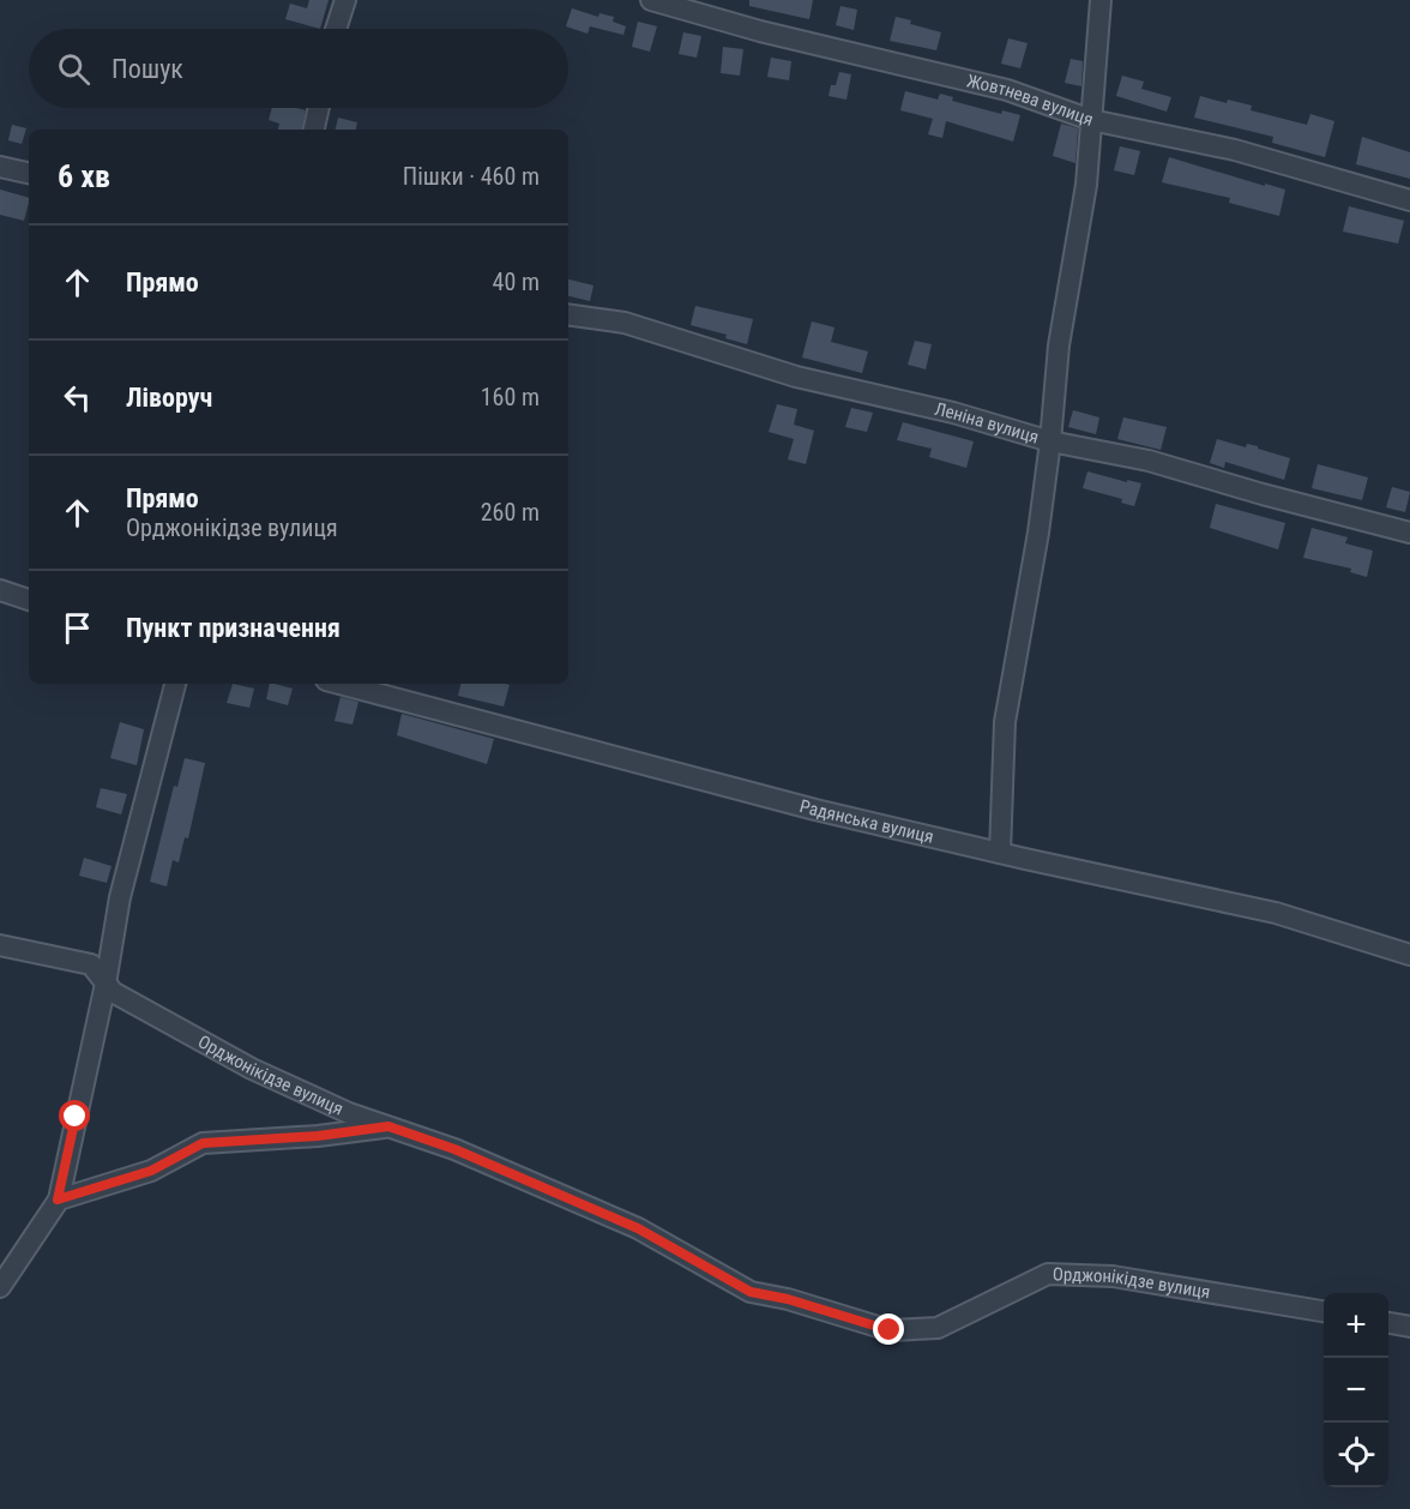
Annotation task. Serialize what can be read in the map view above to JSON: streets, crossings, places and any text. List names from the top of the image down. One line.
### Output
{"streets":{"street":["Жовтнева вулиця","Леніна вулиця","Радянська вулиця","Орджонікідзе вулиця"]},"page":{"search":"Пошук","heading":["6 хв","Пішки · 460 m"],"list":[["Прямо","40 m"],["Ліворуч","160 m"],["Прямо","Орджонікідзе вулиця","260 m"],"Пункт призначення"],"map_buttons":["+","−"]}}
